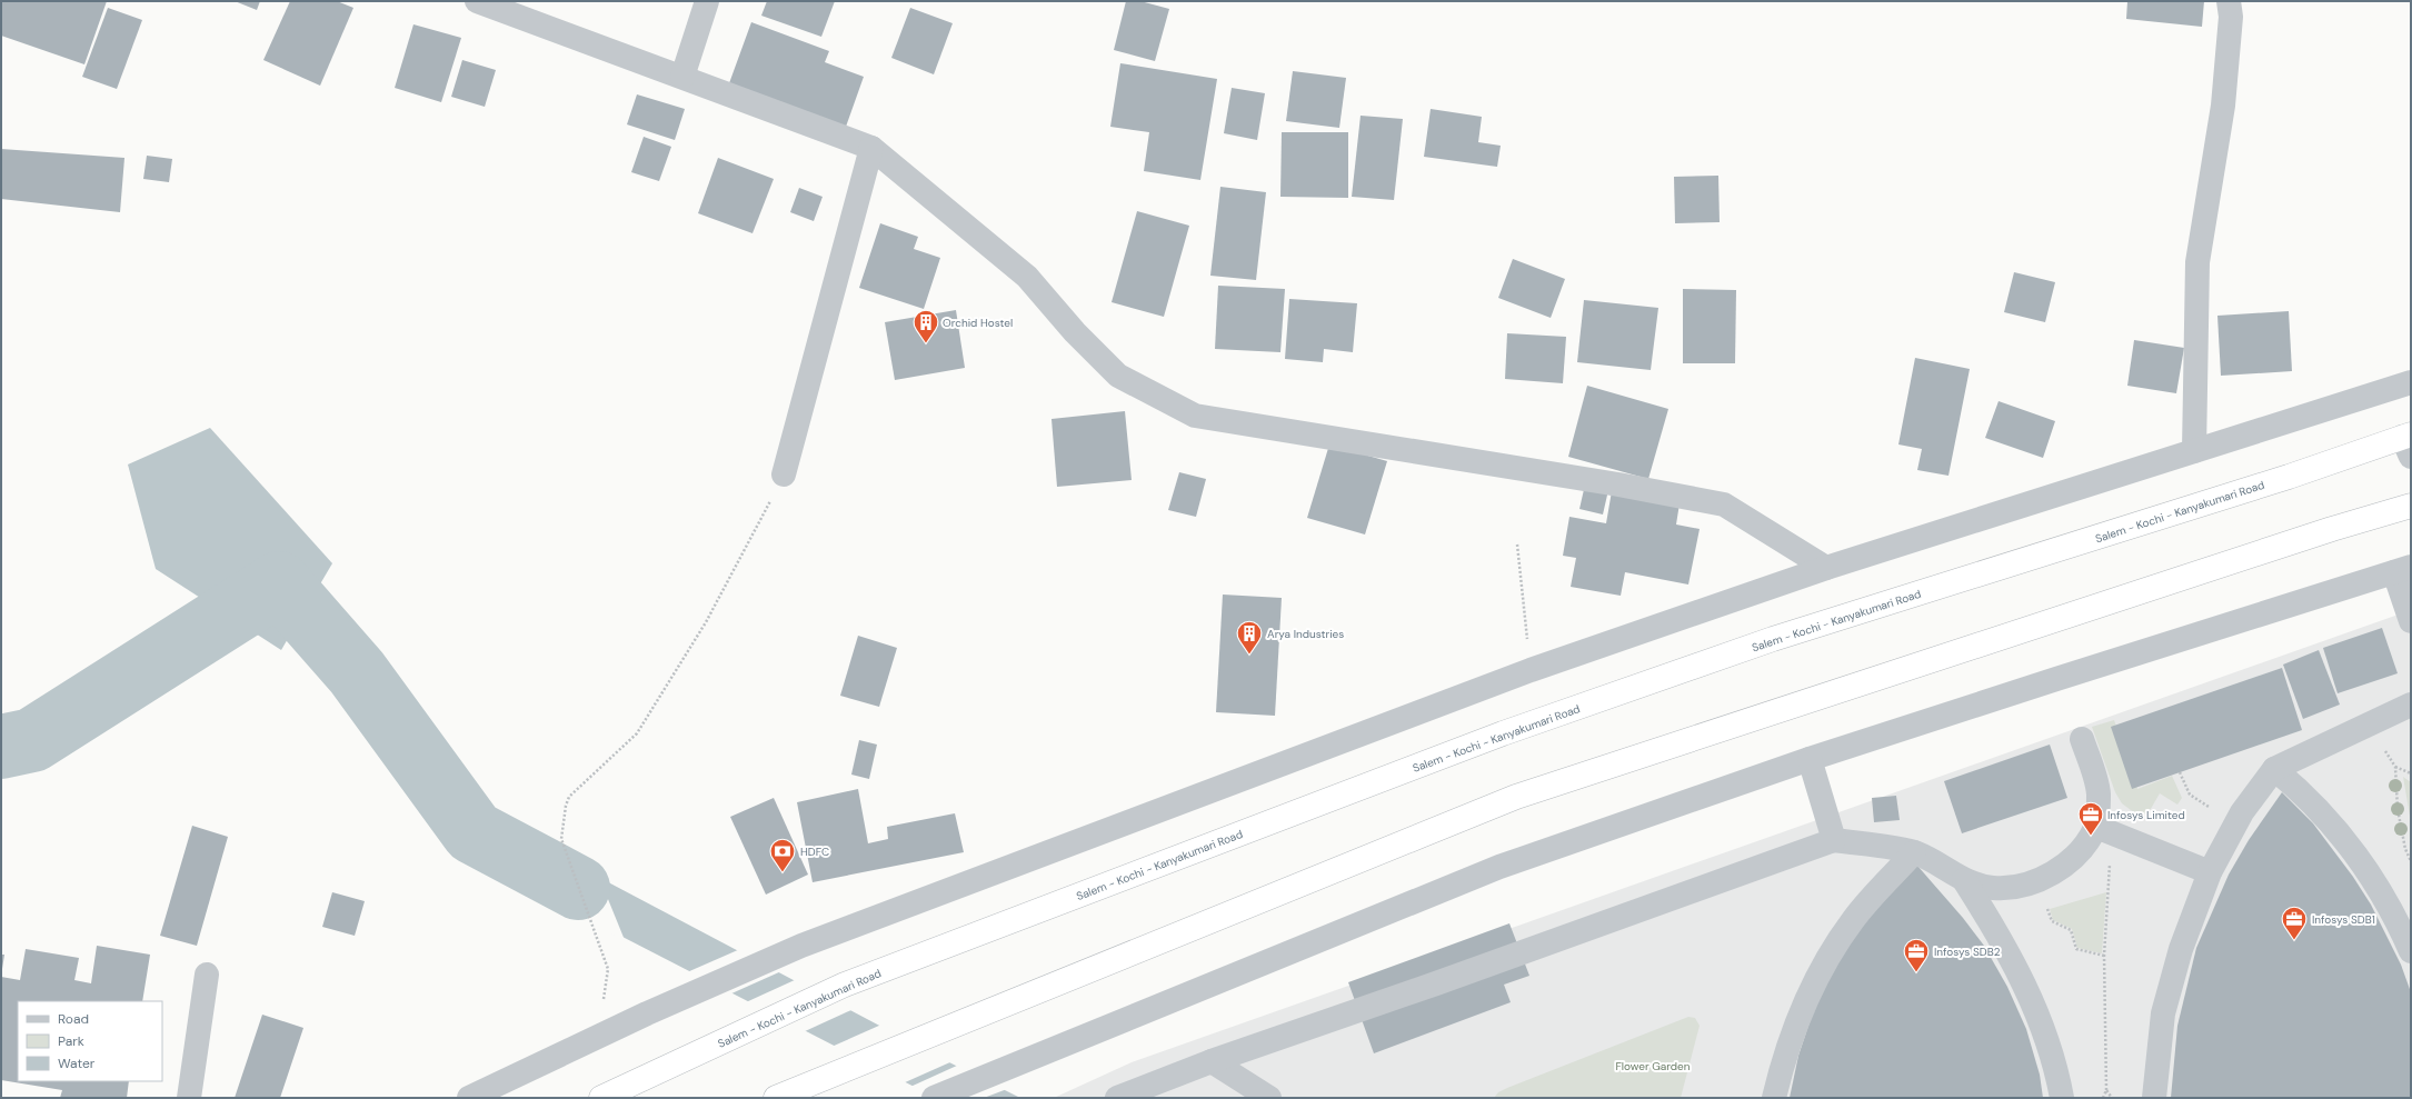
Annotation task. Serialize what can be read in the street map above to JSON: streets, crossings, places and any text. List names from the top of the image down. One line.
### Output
{"streets":{"highway":["Salem - Kochi - Kanyakumari Road"]},"parks":["Flower Garden"],"places":{"building":["Orchid Hostel","Arya Industries"],"office":["Infosys Limited","Infosys SDB1","Infosys SDB2"],"bank":["HDFC"]},"legend":["Road","Park","Water"]}
